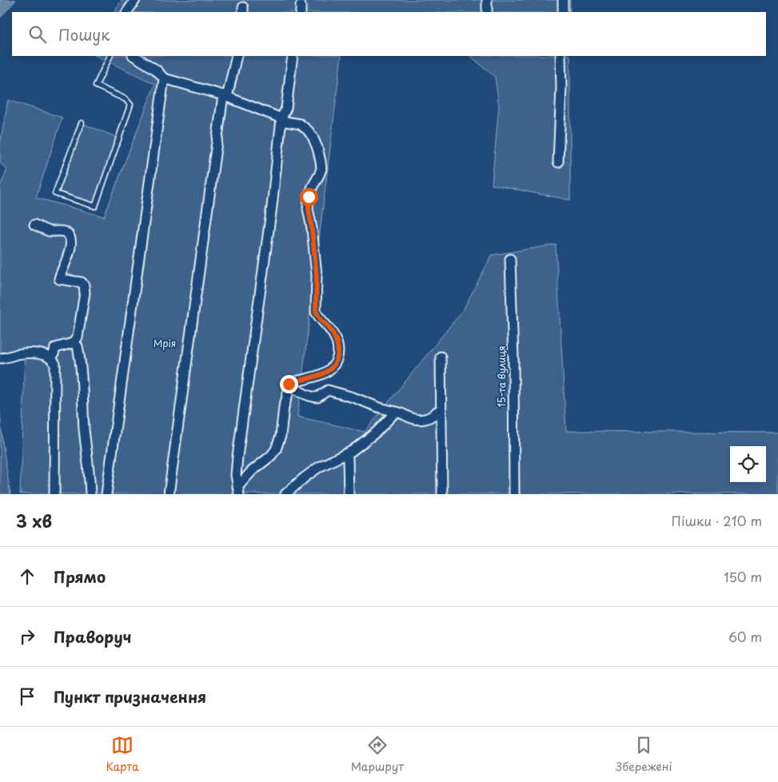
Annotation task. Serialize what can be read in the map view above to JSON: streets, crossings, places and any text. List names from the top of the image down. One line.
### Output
{"streets":{"street":["15-та вулиця"]},"parks":["Мрія"],"page":{"search":"Пошук","heading":["3 хв","Пішки · 210 m"],"list":[["Прямо","150 m"],["Праворуч","60 m"],"Пункт призначення"],"nav":["Карта","Маршрут","Збережені"]}}
